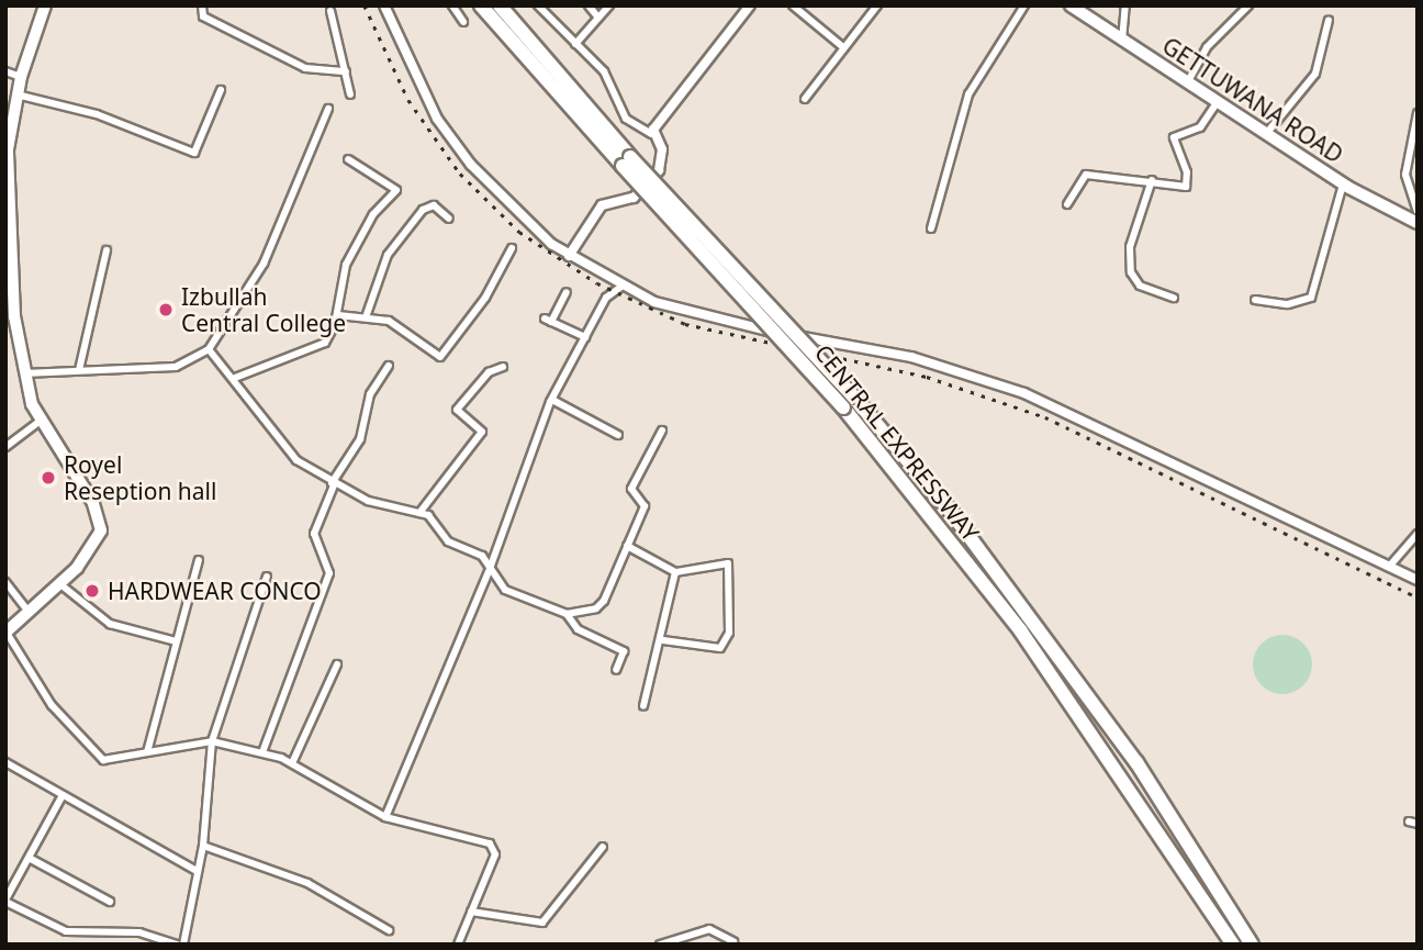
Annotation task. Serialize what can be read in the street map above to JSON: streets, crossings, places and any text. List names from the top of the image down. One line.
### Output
{"streets":{"highway":["CENTRAL EXPRESSWAY"],"main road":["GETTUWANA ROAD"]},"places":["Izbullah Central College","Royel Reseption hall","HARDWEAR CONCO"]}
